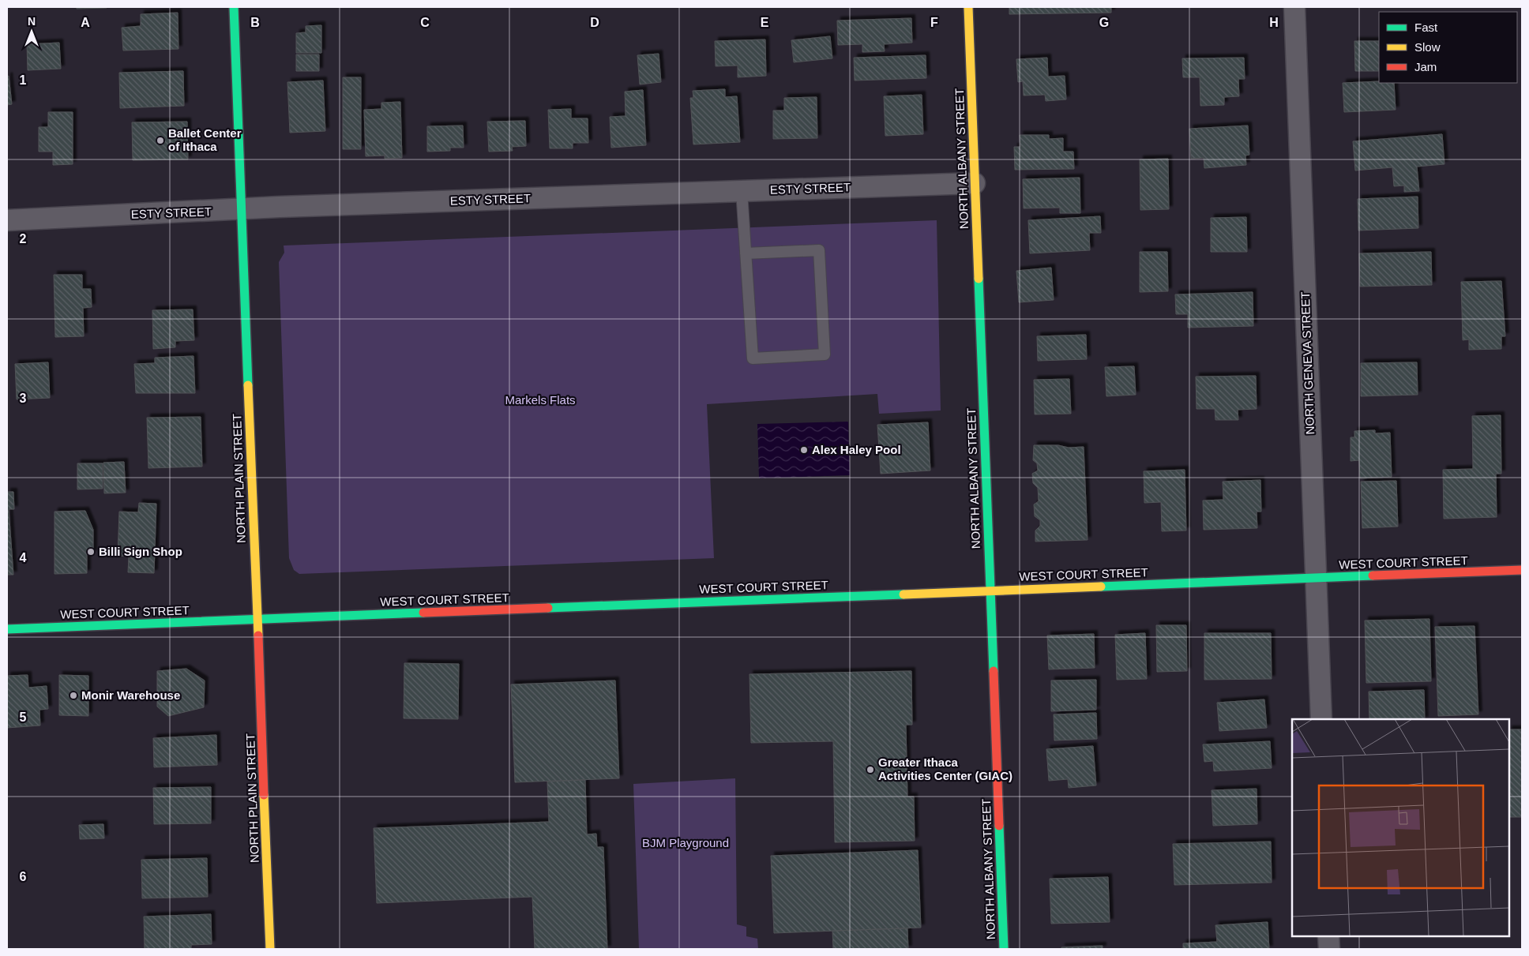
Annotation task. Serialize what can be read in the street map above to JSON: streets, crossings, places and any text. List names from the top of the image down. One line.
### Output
{"streets":{"street":["NORTH ALBANY STREET","ESTY STREET","NORTH GENEVA STREET","NORTH PLAIN STREET","WEST COURT STREET"]},"crossings":[["NORTH ALBANY STREET","ESTY STREET"],["NORTH ALBANY STREET","WEST COURT STREET"],["ESTY STREET","NORTH PLAIN STREET"],["NORTH GENEVA STREET","WEST COURT STREET"],["NORTH PLAIN STREET","WEST COURT STREET"]],"parks":["Markels Flats","BJM Playground"],"places":["Ballet Center of Ithaca","Alex Haley Pool","Billi Sign Shop","Monir Warehouse","Greater Ithaca Activities Center (GIAC)"],"legend":["Fast","Slow","Jam"],"north":"top","grid":{"columns":["A","B","C","D","E","F","G","H"],"rows":["1","2","3","4","5","6"]}}
